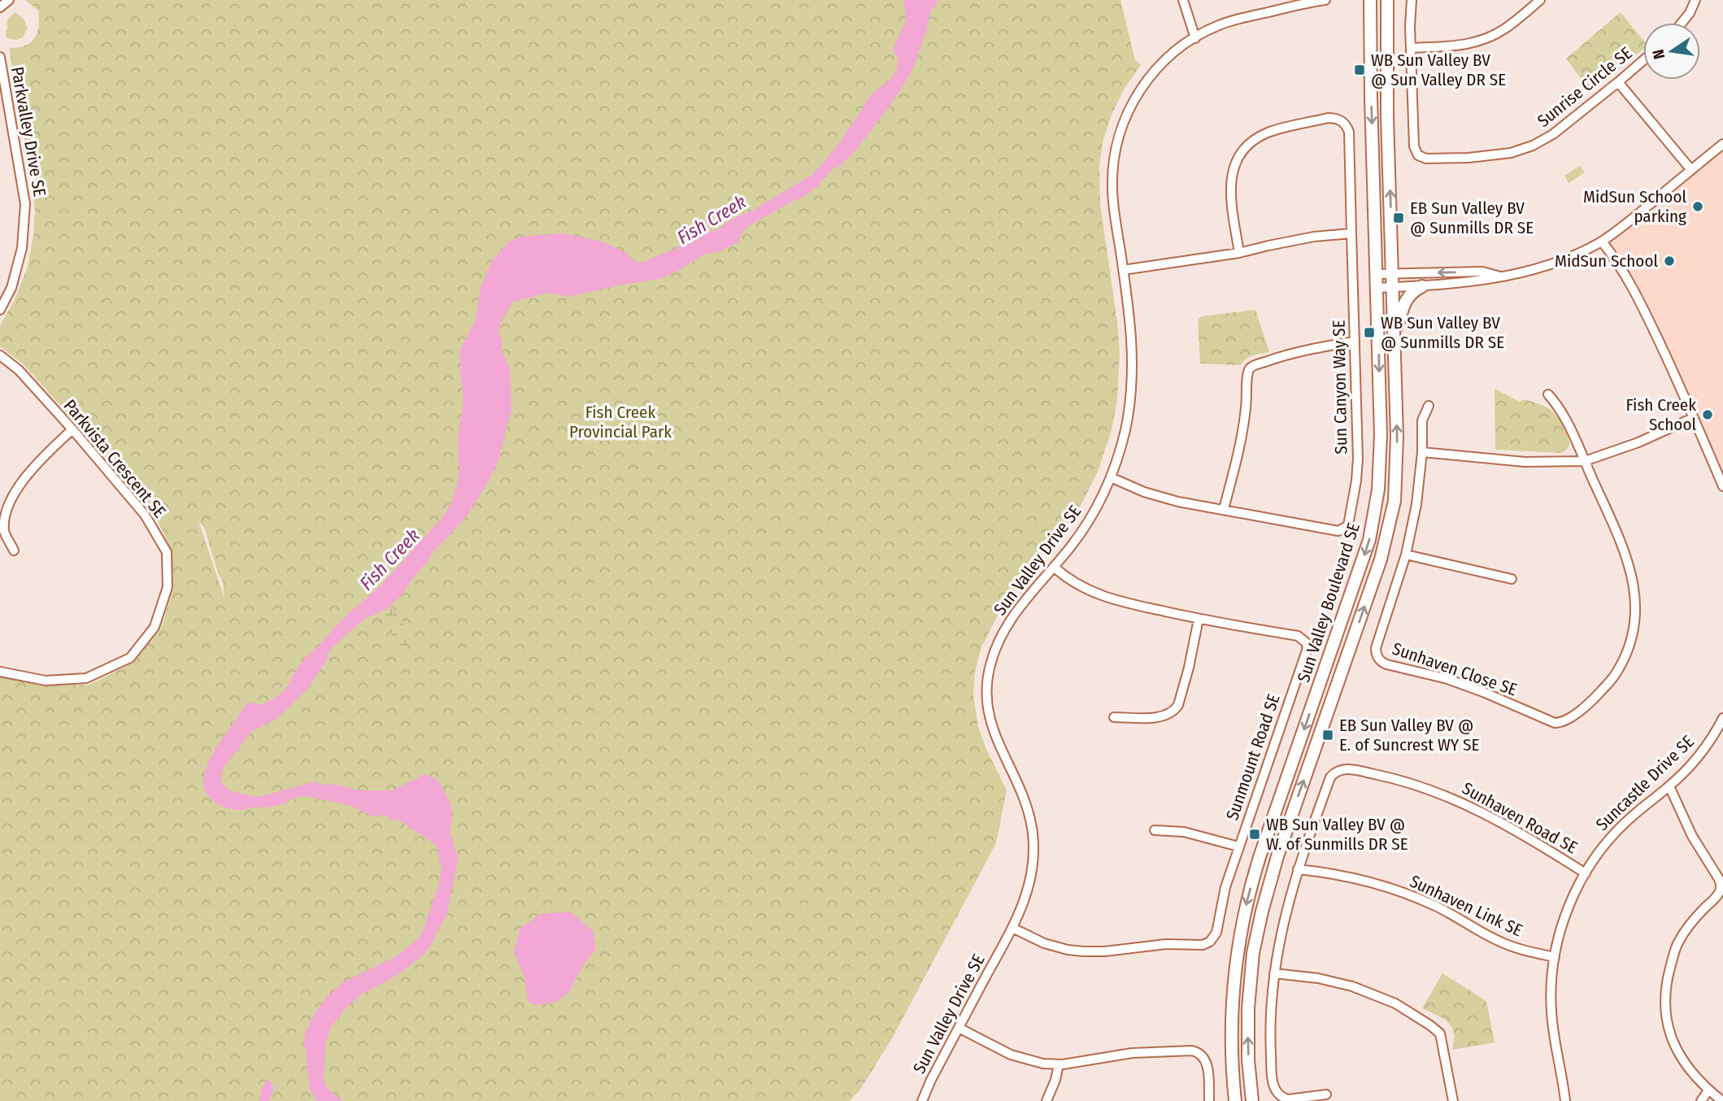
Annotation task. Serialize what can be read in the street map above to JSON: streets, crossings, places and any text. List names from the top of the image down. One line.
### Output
{"streets":{"main road":["Sun Valley Boulevard SE"],"street":["Sunrise Circle SE","Parkvalley Drive SE","Sun Canyon Way SE","Parkvista Crescent SE","Sun Valley Drive SE","Sunhaven Close SE","Sunmount Road SE","Suncastle Drive SE","Sunhaven Road SE","Sunhaven Link SE"]},"crossings":[["Sun Canyon Way SE","Sun Valley Drive SE"],["Sun Valley Drive SE","Sunmount Road SE"],["Suncastle Drive SE","Sunhaven Road SE"],["Suncastle Drive SE","Sunhaven Link SE"],["Sunhaven Road SE","Sunhaven Link SE"]],"water":["Fish Creek"],"parks":["Fish Creek Provincial Park"],"places":{"transit":["WB Sun Valley BV @ Sun Valley DR SE","EB Sun Valley BV @ Sunmills DR SE","WB Sun Valley BV @ Sunmills DR SE","EB Sun Valley BV @ E. of Suncrest WY SE","WB Sun Valley BV @ W. of Sunmills DR SE"],"other":["MidSun School parking","MidSun School","Fish Creek School"]},"north":"left"}
